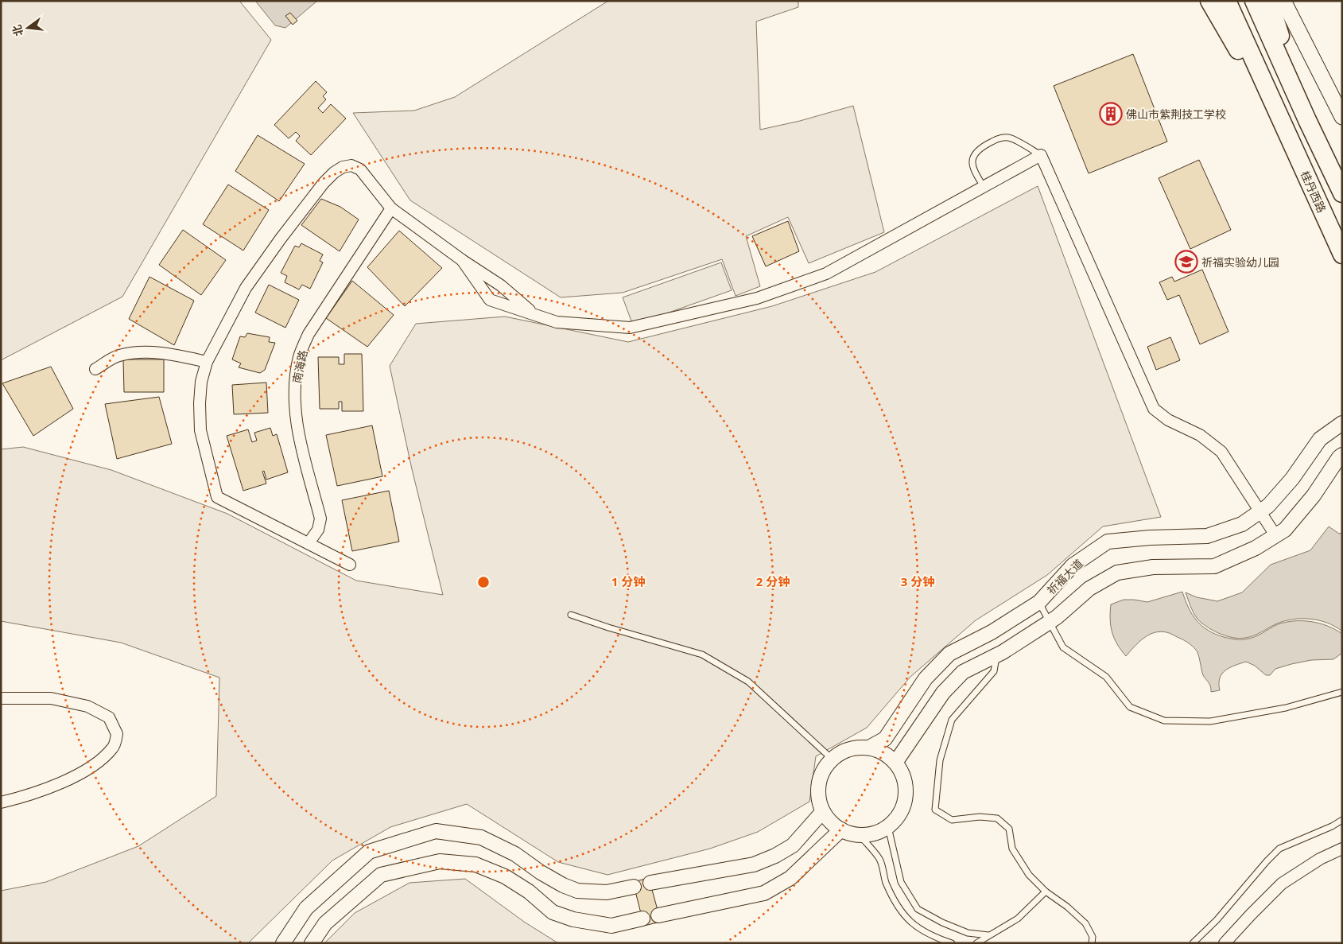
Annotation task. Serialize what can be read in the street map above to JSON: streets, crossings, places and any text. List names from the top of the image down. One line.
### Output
{"streets":{"highway":["桂丹西路"],"street":["南海路","祈福大道"]},"places":{"building":["佛山市紫荆技工学校"],"school or university":["祈福实验幼儿园"]},"north":"left","rings":["1 分钟","2 分钟","3 分钟"]}
